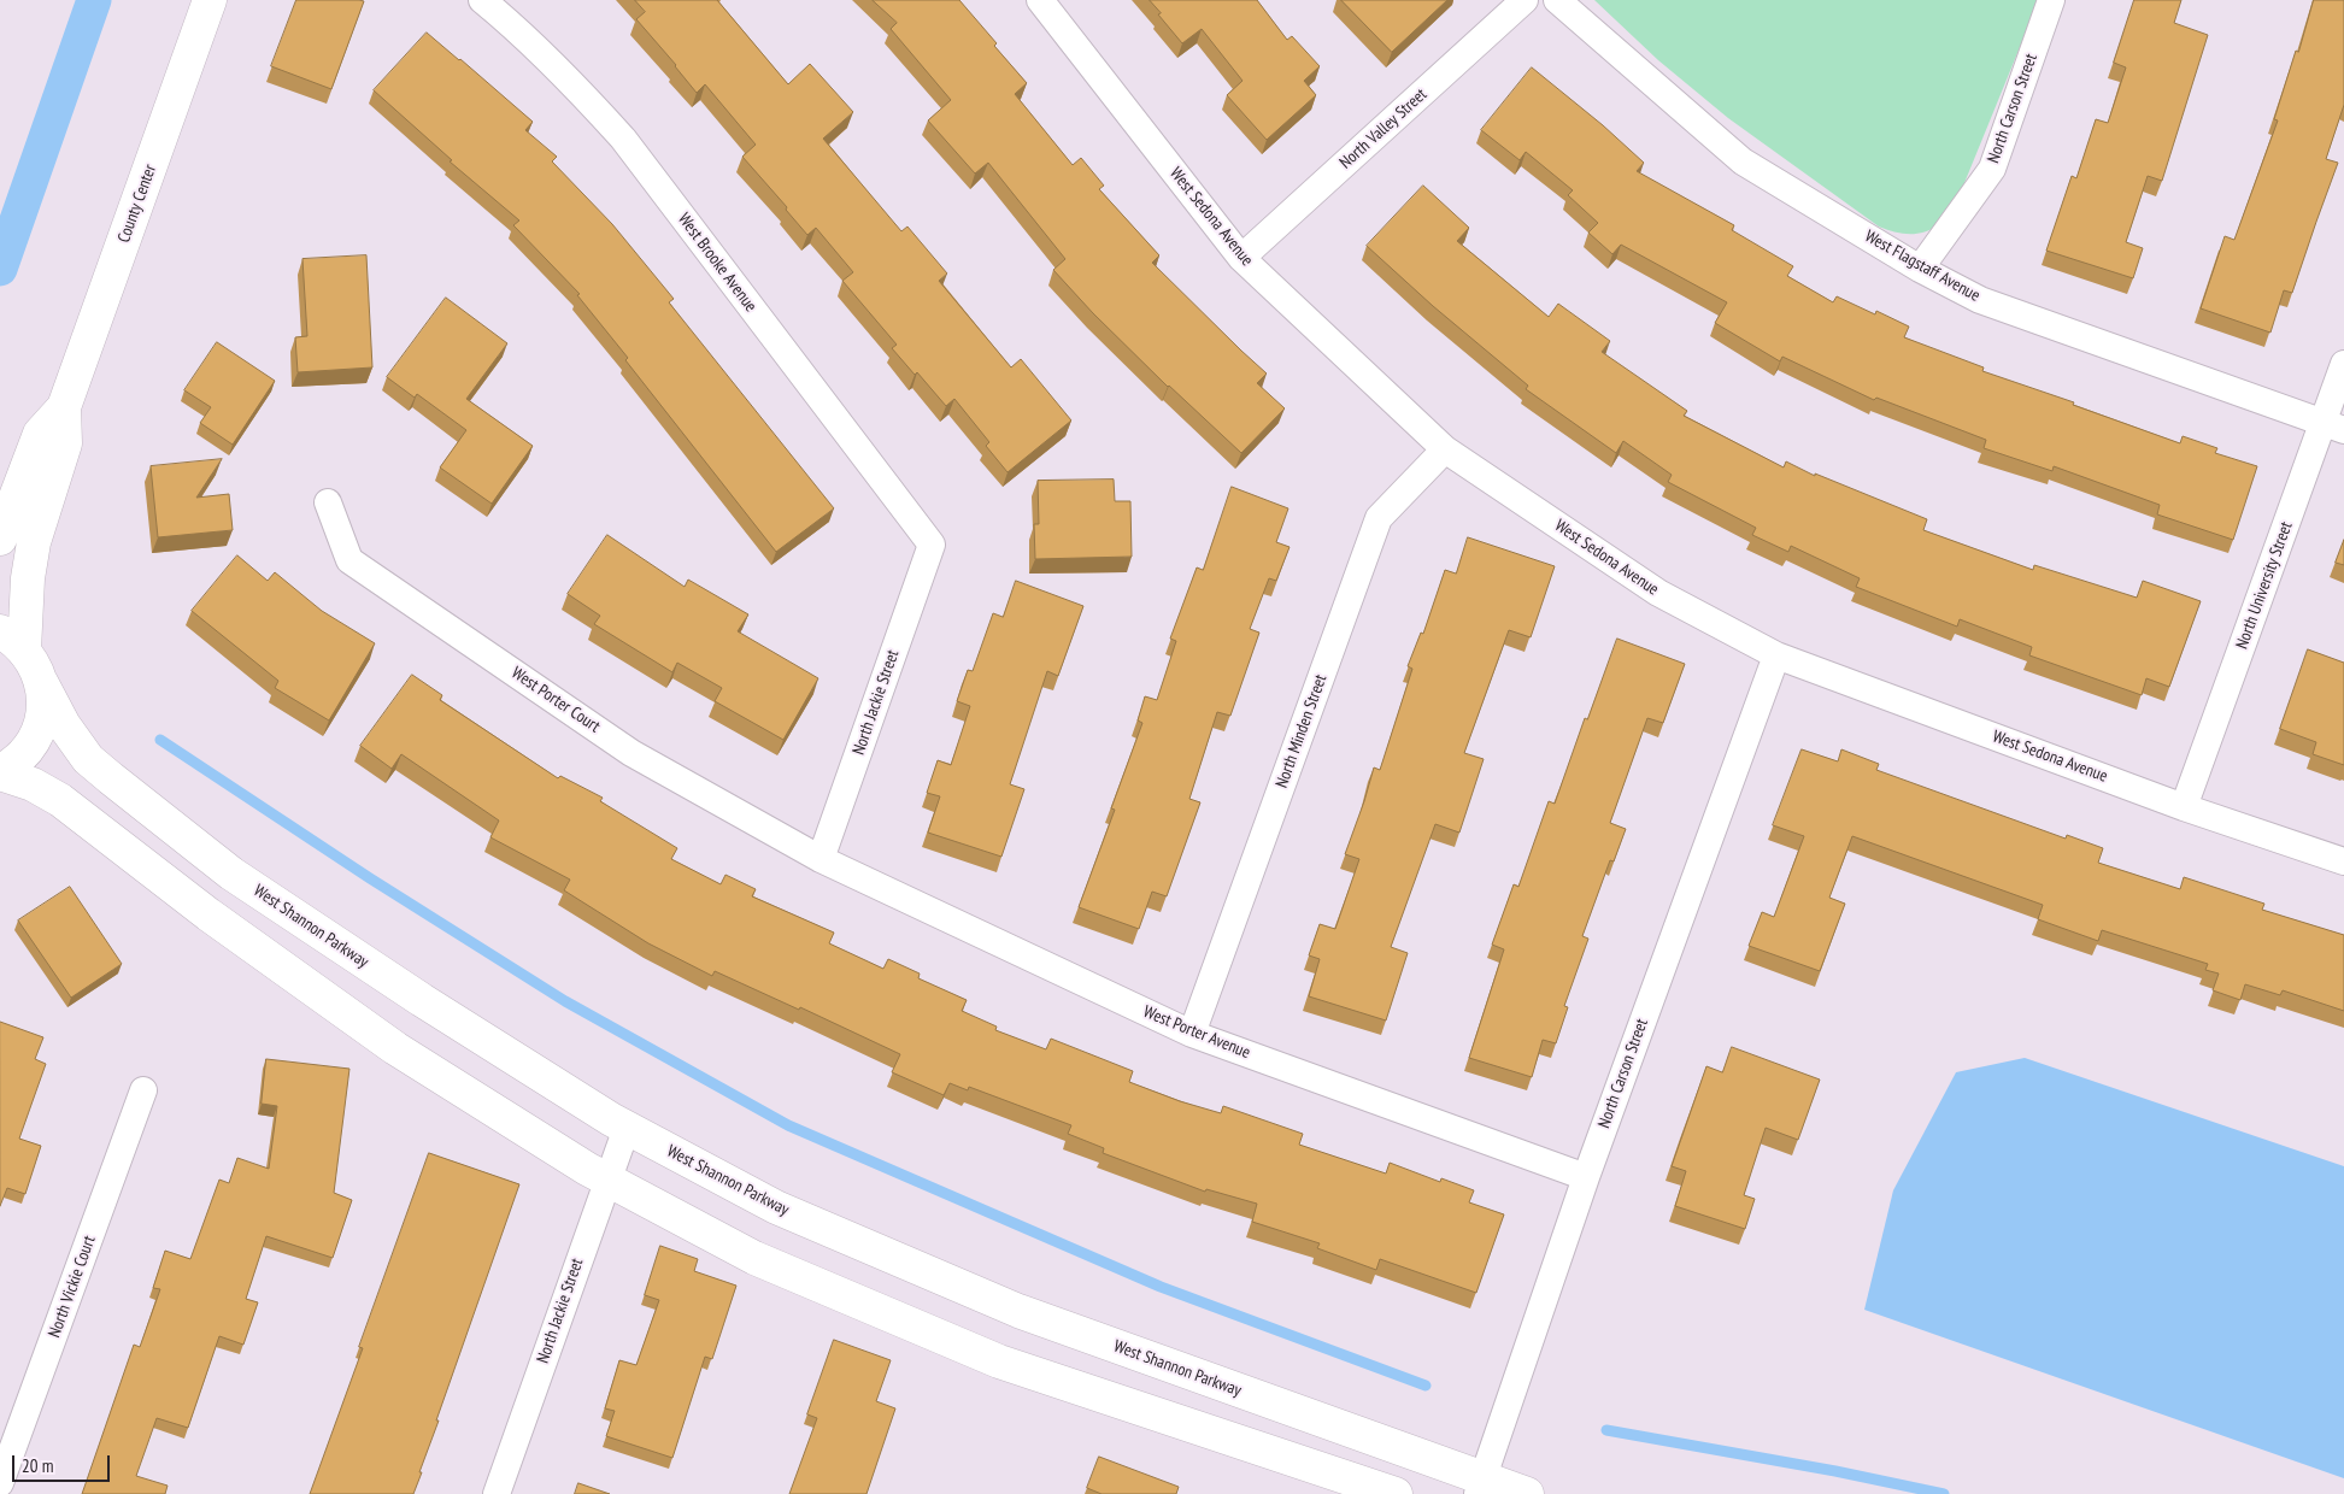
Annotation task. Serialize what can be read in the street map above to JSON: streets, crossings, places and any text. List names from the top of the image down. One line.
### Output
{"streets":{"street":["North Carson Street","North Valley Street","County Center","West Sedona Avenue","West Brooke Avenue","West Flagstaff Avenue","North University Street","West Porter Court","North Jackie Street","North Minden Street","West Shannon Parkway","West Porter Avenue","North Vickie Court"]},"crossings":[["North Carson Street","West Sedona Avenue"],["North Carson Street","West Flagstaff Avenue"],["North Carson Street","West Shannon Parkway"],["North Carson Street","West Porter Avenue"],["North Valley Street","West Sedona Avenue"],["County Center","West Shannon Parkway"],["West Sedona Avenue","North University Street"],["West Sedona Avenue","North Minden Street"],["West Brooke Avenue","North Jackie Street"],["West Flagstaff Avenue","North University Street"],["West Porter Court","North Jackie Street"],["West Porter Court","West Porter Avenue"],["North Jackie Street","West Shannon Parkway"],["North Jackie Street","West Porter Avenue"],["North Minden Street","West Porter Avenue"]],"scale_bar":"20 m"}
